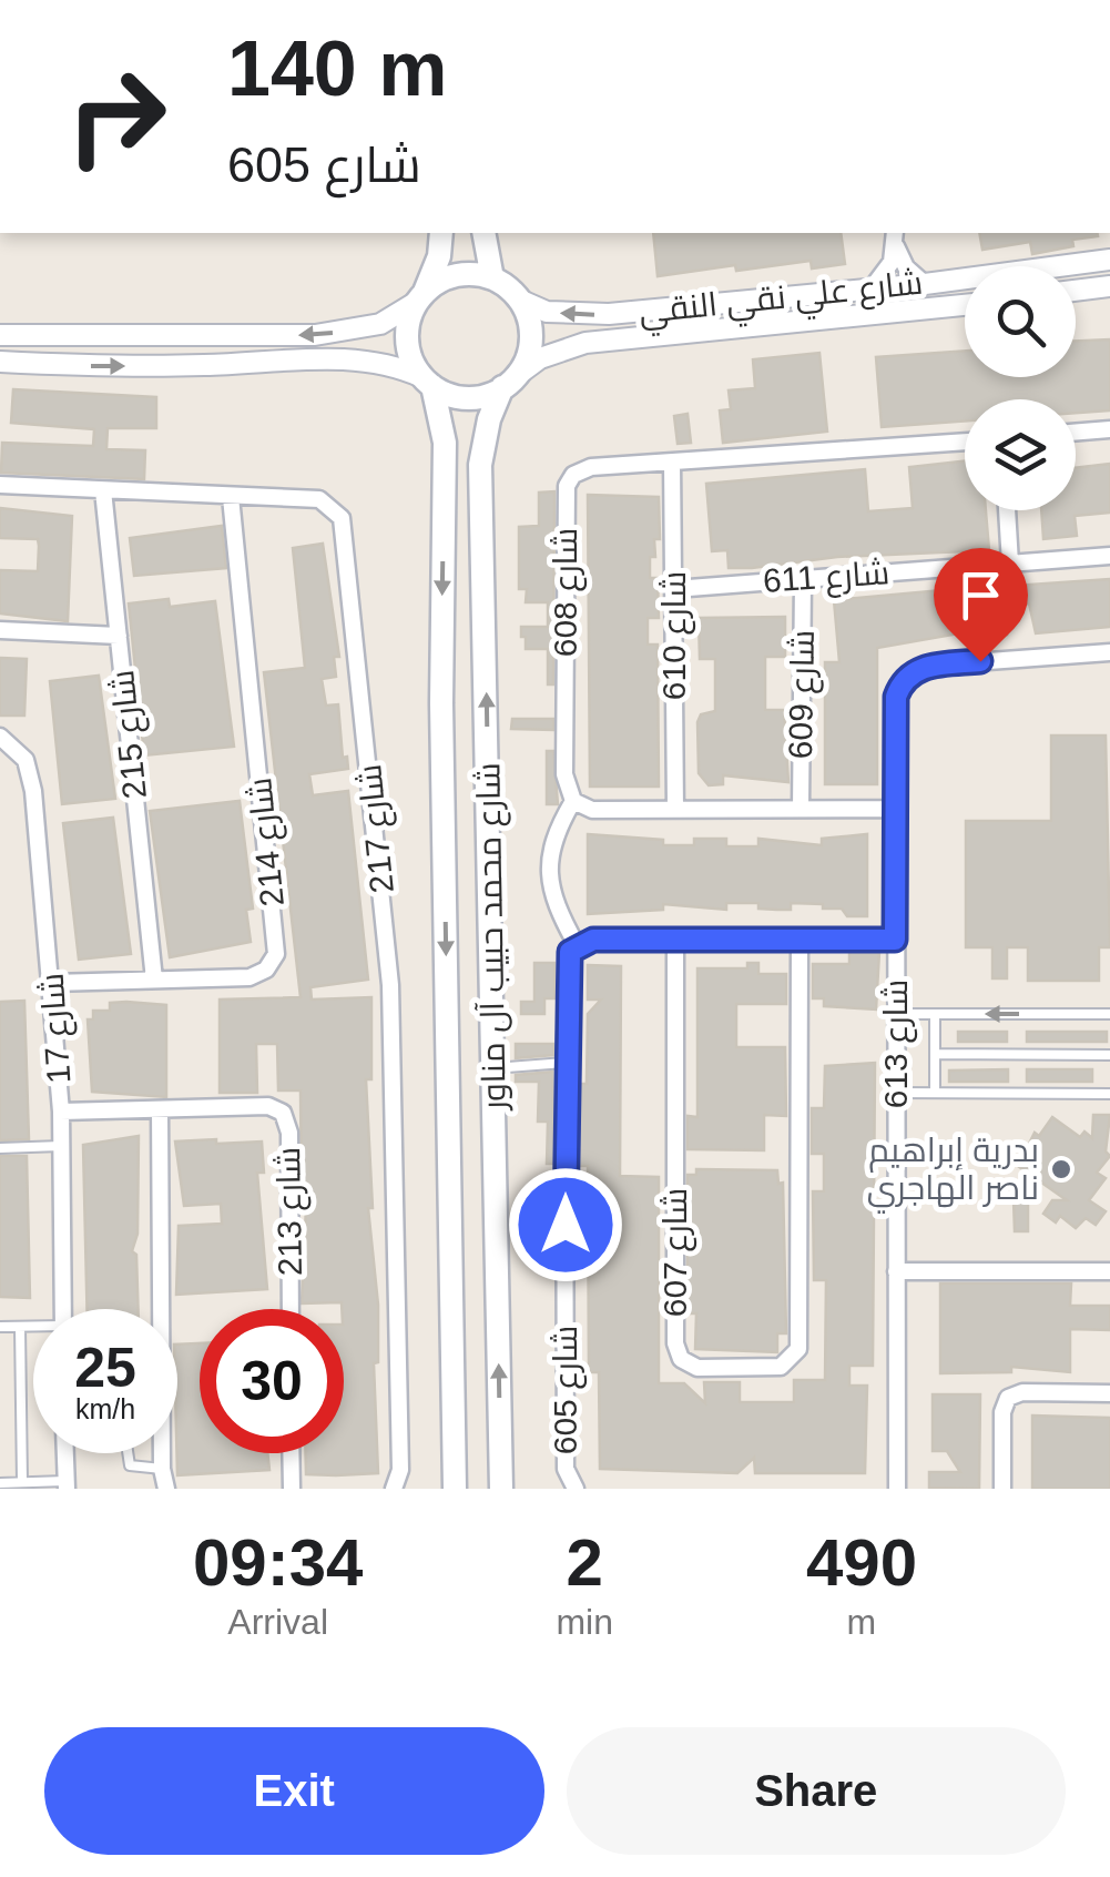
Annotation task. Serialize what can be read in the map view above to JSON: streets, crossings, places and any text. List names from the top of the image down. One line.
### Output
{"streets":{"main road":["شارع محمد حبيب آل مناور"],"street":["شارع علي نقي النقي","شارع 611","شارع 608","شارع 610","شارع 609","شارع 215","شارع 217","شارع 214","شارع 17","شارع 613","شارع 213","شارع 607","شارع 605"]},"crossings":[["شارع علي نقي النقي","شارع محمد حبيب آل مناور"],["شارع 611","شارع 610"],["شارع 611","شارع 609"],["شارع 608","شارع 610"],["شارع 215","شارع 217"],["شارع 215","شارع 214"],["شارع 217","شارع 214"],["شارع 214","شارع 17"],["شارع 17","شارع 213"]],"places":["بدرية إبراهيم ناصر الهاجري"],"page":{"turn":["140 m","شارع 605"],"speed":"25 km/h","limit":"30","eta":["09:34","Arrival","2","min","490","m"],"buttons":["Exit","Share"]}}
